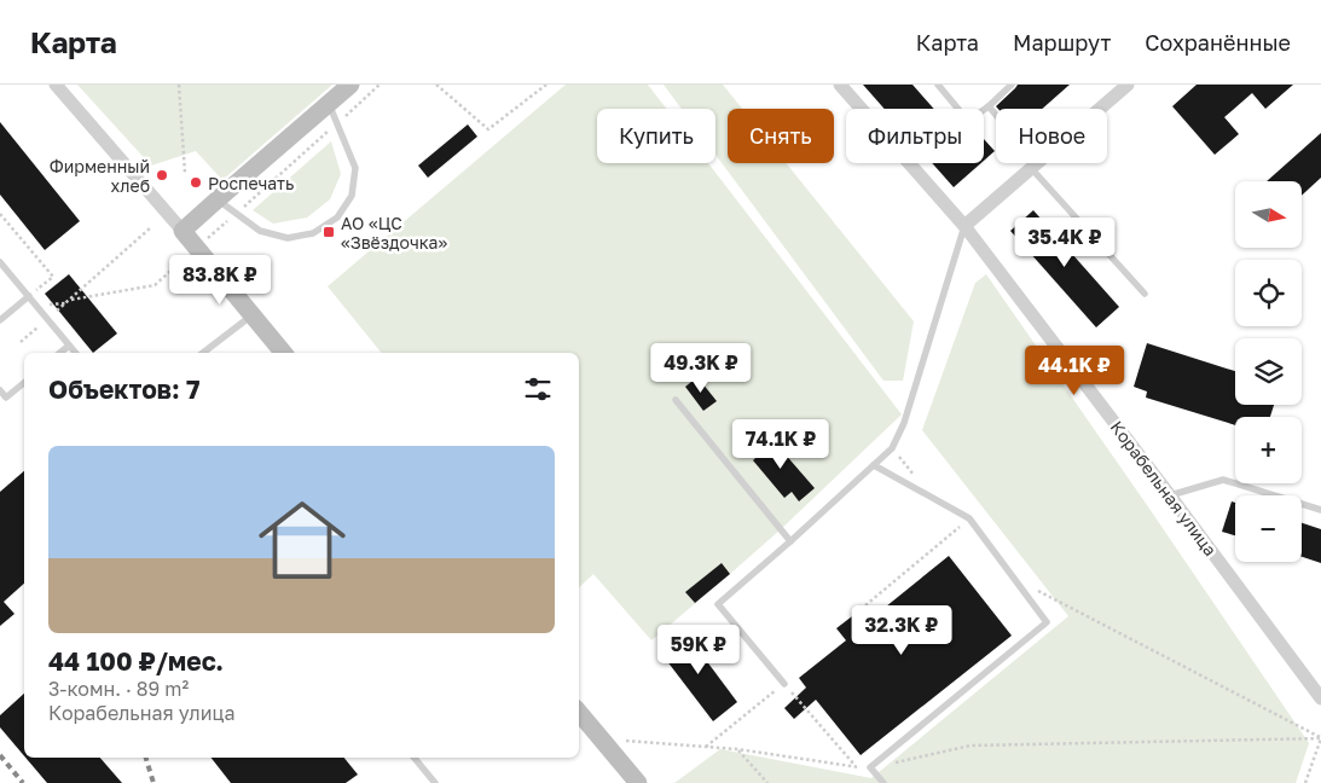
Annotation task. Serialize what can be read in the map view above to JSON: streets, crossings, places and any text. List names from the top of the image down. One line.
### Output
{"streets":{"street":["Корабельная улица"]},"places":{"other":["Фирменный хлеб","Роспечать"],"transit":["АО «ЦС «Звёздочка»"]},"north":"right","page":{"header":"Карта","nav":["Карта","Маршрут","Сохранённые"],"chip":["Купить","Снять","Фильтры","Новое"],"map_buttons":["+","−"],"price":["35.4K ₽","83.8K ₽","49.3K ₽","44.1K ₽","74.1K ₽","32.3K ₽","59K ₽"],"heading":"Объектов: 7","list":[{"name":"44 100 ₽/мес.","note":"3-комн. · 89 m² · Корабельная улица"}]}}
